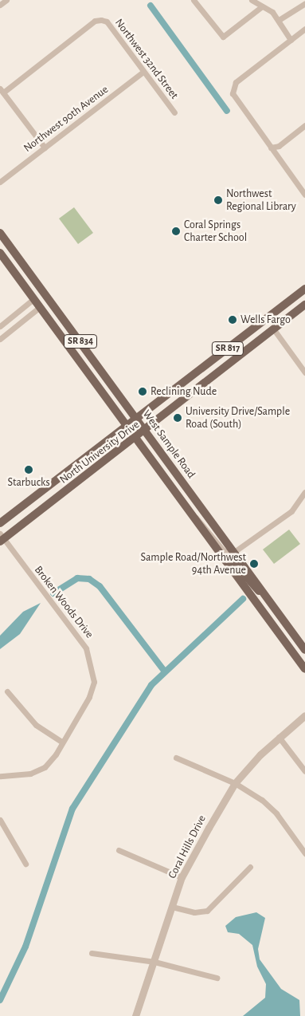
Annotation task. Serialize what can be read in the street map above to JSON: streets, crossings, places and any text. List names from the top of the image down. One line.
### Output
{"streets":{"main road":["SR 834","SR 817","West Sample Road","North University Drive"],"street":["Northwest 32nd Street","Northwest 90th Avenue","Broken Woods Drive","Coral Hills Drive"]},"crossings":[["Northwest 32nd Street","Northwest 90th Avenue"],["SR 834","North University Drive"],["West Sample Road","North University Drive"],["North University Drive","Broken Woods Drive"]],"places":["Northwest Regional Library","Coral Springs Charter School","Wells Fargo","Reclining Nude","University Drive/Sample Road (South)","Starbucks","Sample Road/Northwest 94th Avenue"]}
